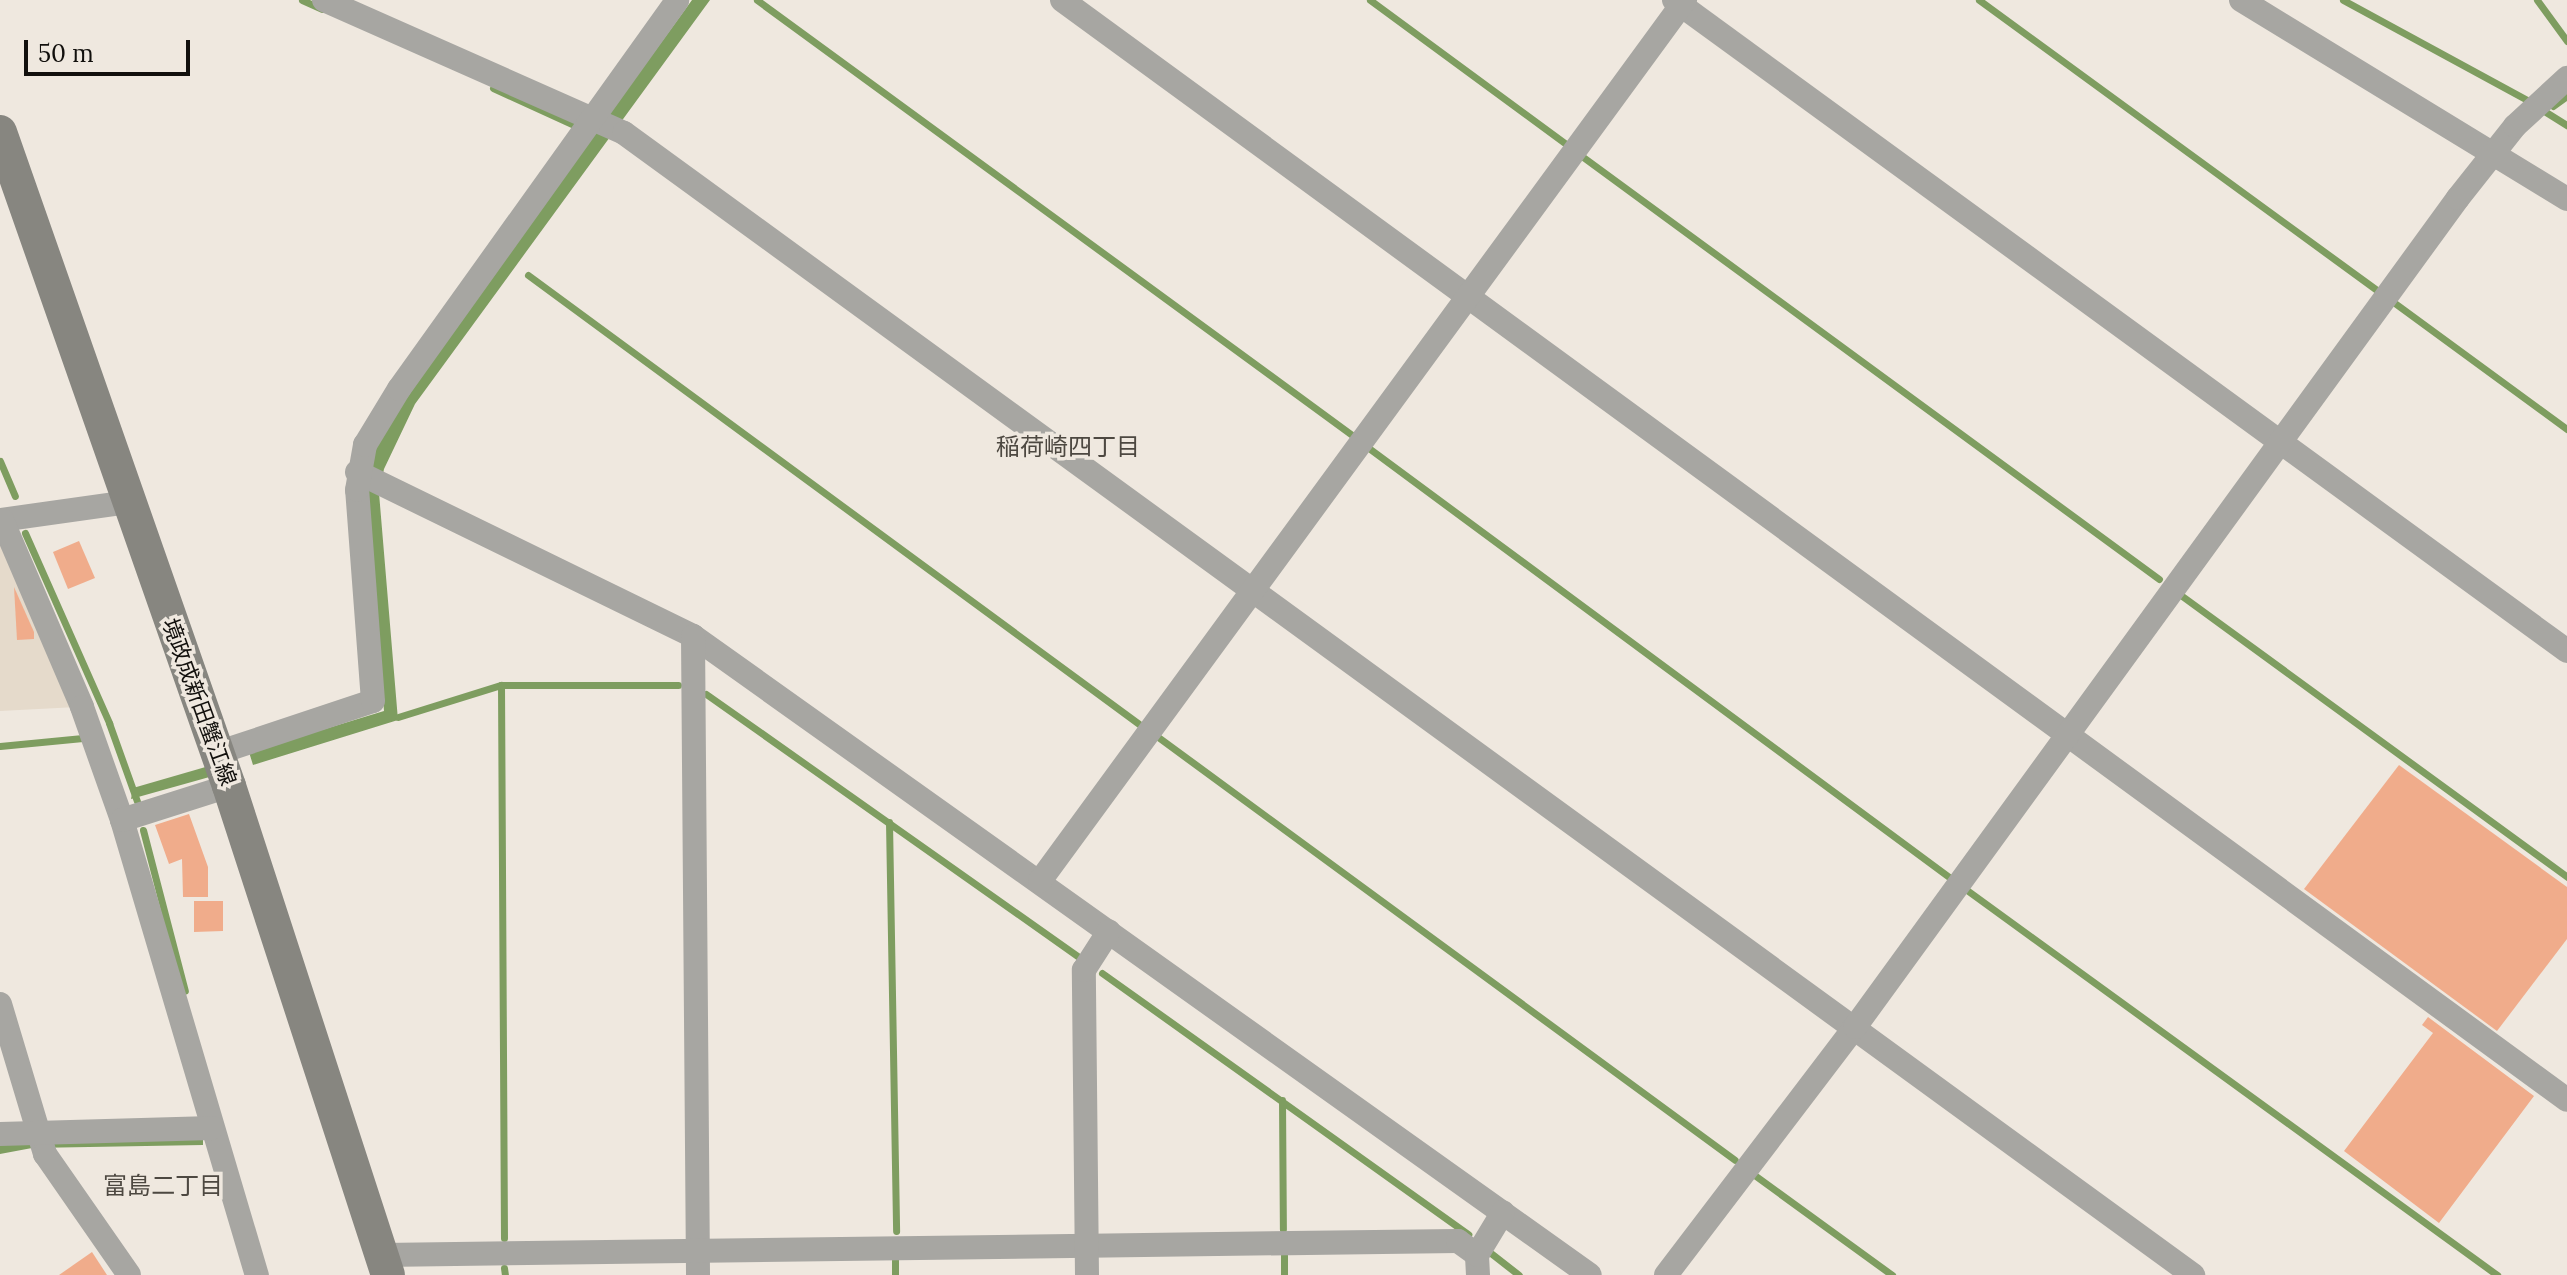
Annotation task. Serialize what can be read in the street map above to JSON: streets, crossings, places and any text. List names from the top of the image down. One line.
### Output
{"streets":{"main road":["境政成新田蟹江線"]},"districts":["稲荷崎四丁目","富島二丁目"],"scale_bar":"50 m"}
